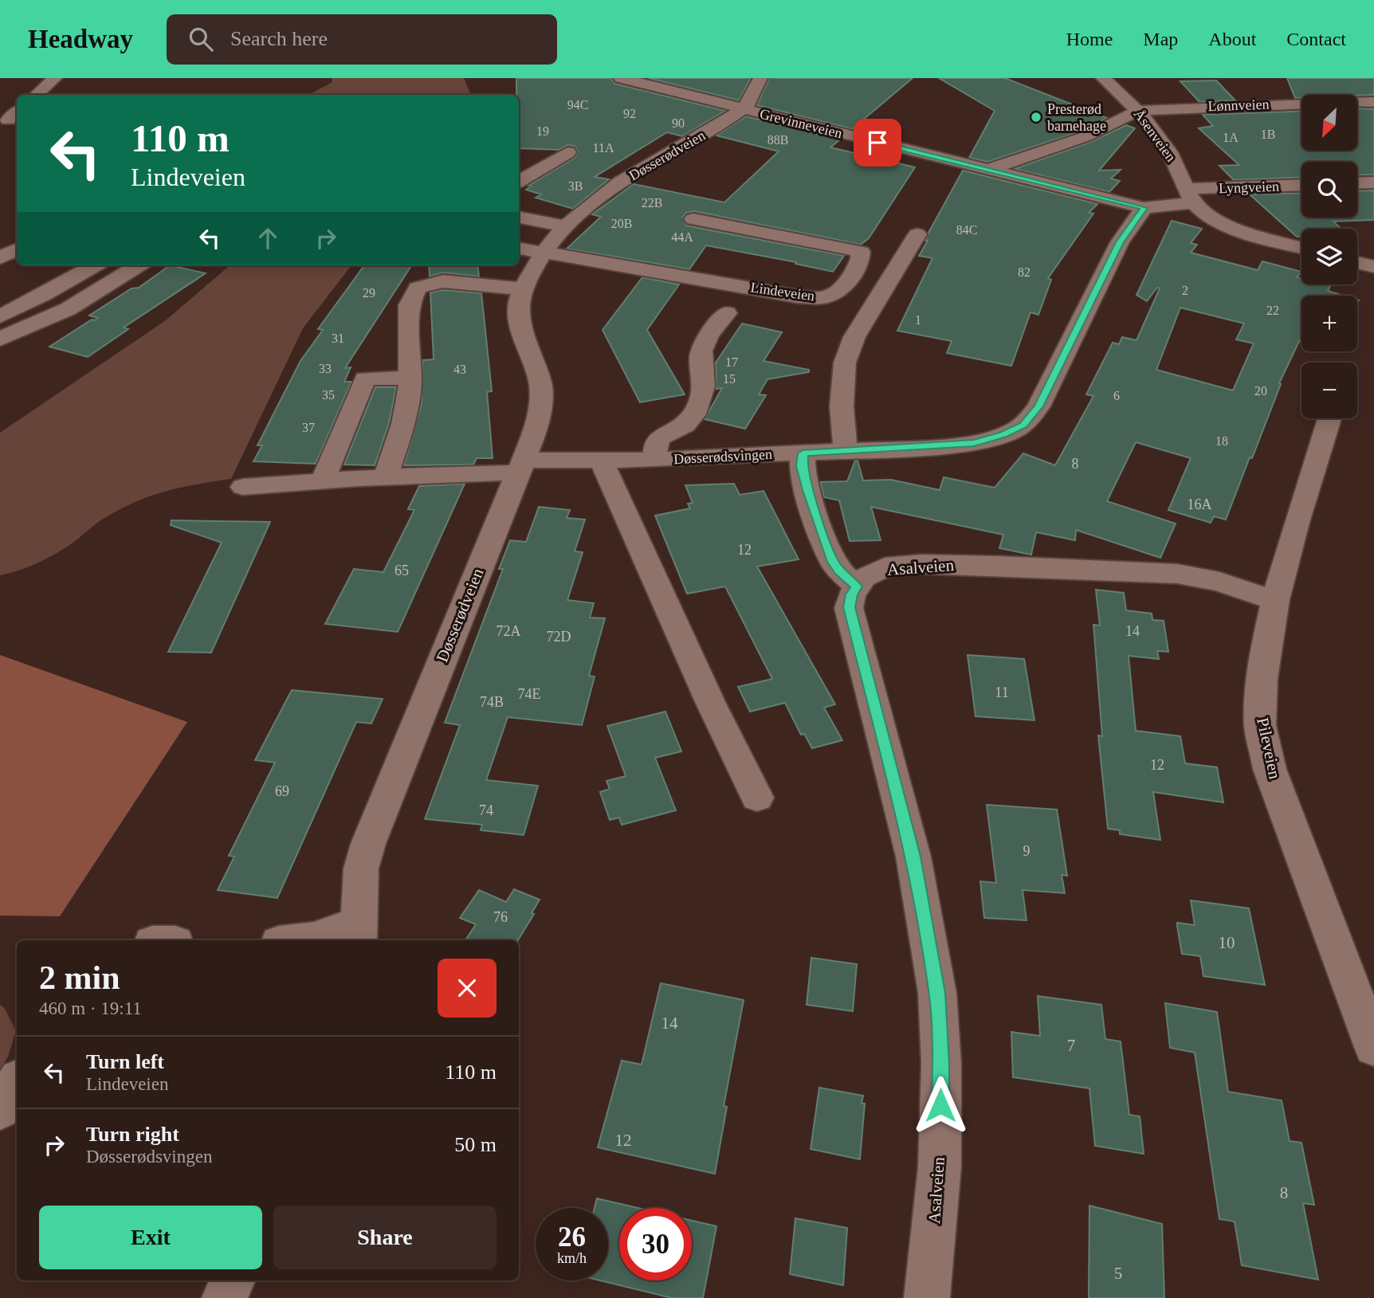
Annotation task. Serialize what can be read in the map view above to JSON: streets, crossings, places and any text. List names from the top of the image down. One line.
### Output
{"streets":{"street":["Lønnveien","Grevinneveien","Åsenveien","Døsserødveien","Lyngveien","Lindeveien","Døsserødsvingen","Asalveien","Pileveien"]},"crossings":[["Lønnveien","Åsenveien"],["Grevinneveien","Døsserødveien"],["Grevinneveien","Døsserødsvingen"],["Åsenveien","Lyngveien"],["Døsserødveien","Lindeveien"],["Døsserødveien","Døsserødsvingen"],["Asalveien","Pileveien"]],"places":["Presterød barnehage"],"house_numbers":["94C","92","90","19","1B","1A","88B","11A","3B","22B","20B","84C","44A","82","2","29","22","1","31","17","33","43","15","20","35","6","37","18","8","16A","12","65","72A","14","72D","11","74E","74B","12","69","74","9","76","10","14","7","12","8","5"],"north":"bottom left","page":{"header":"Headway","search":"Search here","nav":["Home","Map","About","Contact"],"map_buttons":["+","−"],"turn":["110 m","Lindeveien"],"heading":["2 min","460 m · 19:11"],"list":[{"name":"Turn left","note":"Lindeveien","value":"110 m"},{"name":"Turn right","note":"Døsserødsvingen","value":"50 m"}],"buttons":["Exit","Share"],"speed":"26 km/h","limit":"30"}}
